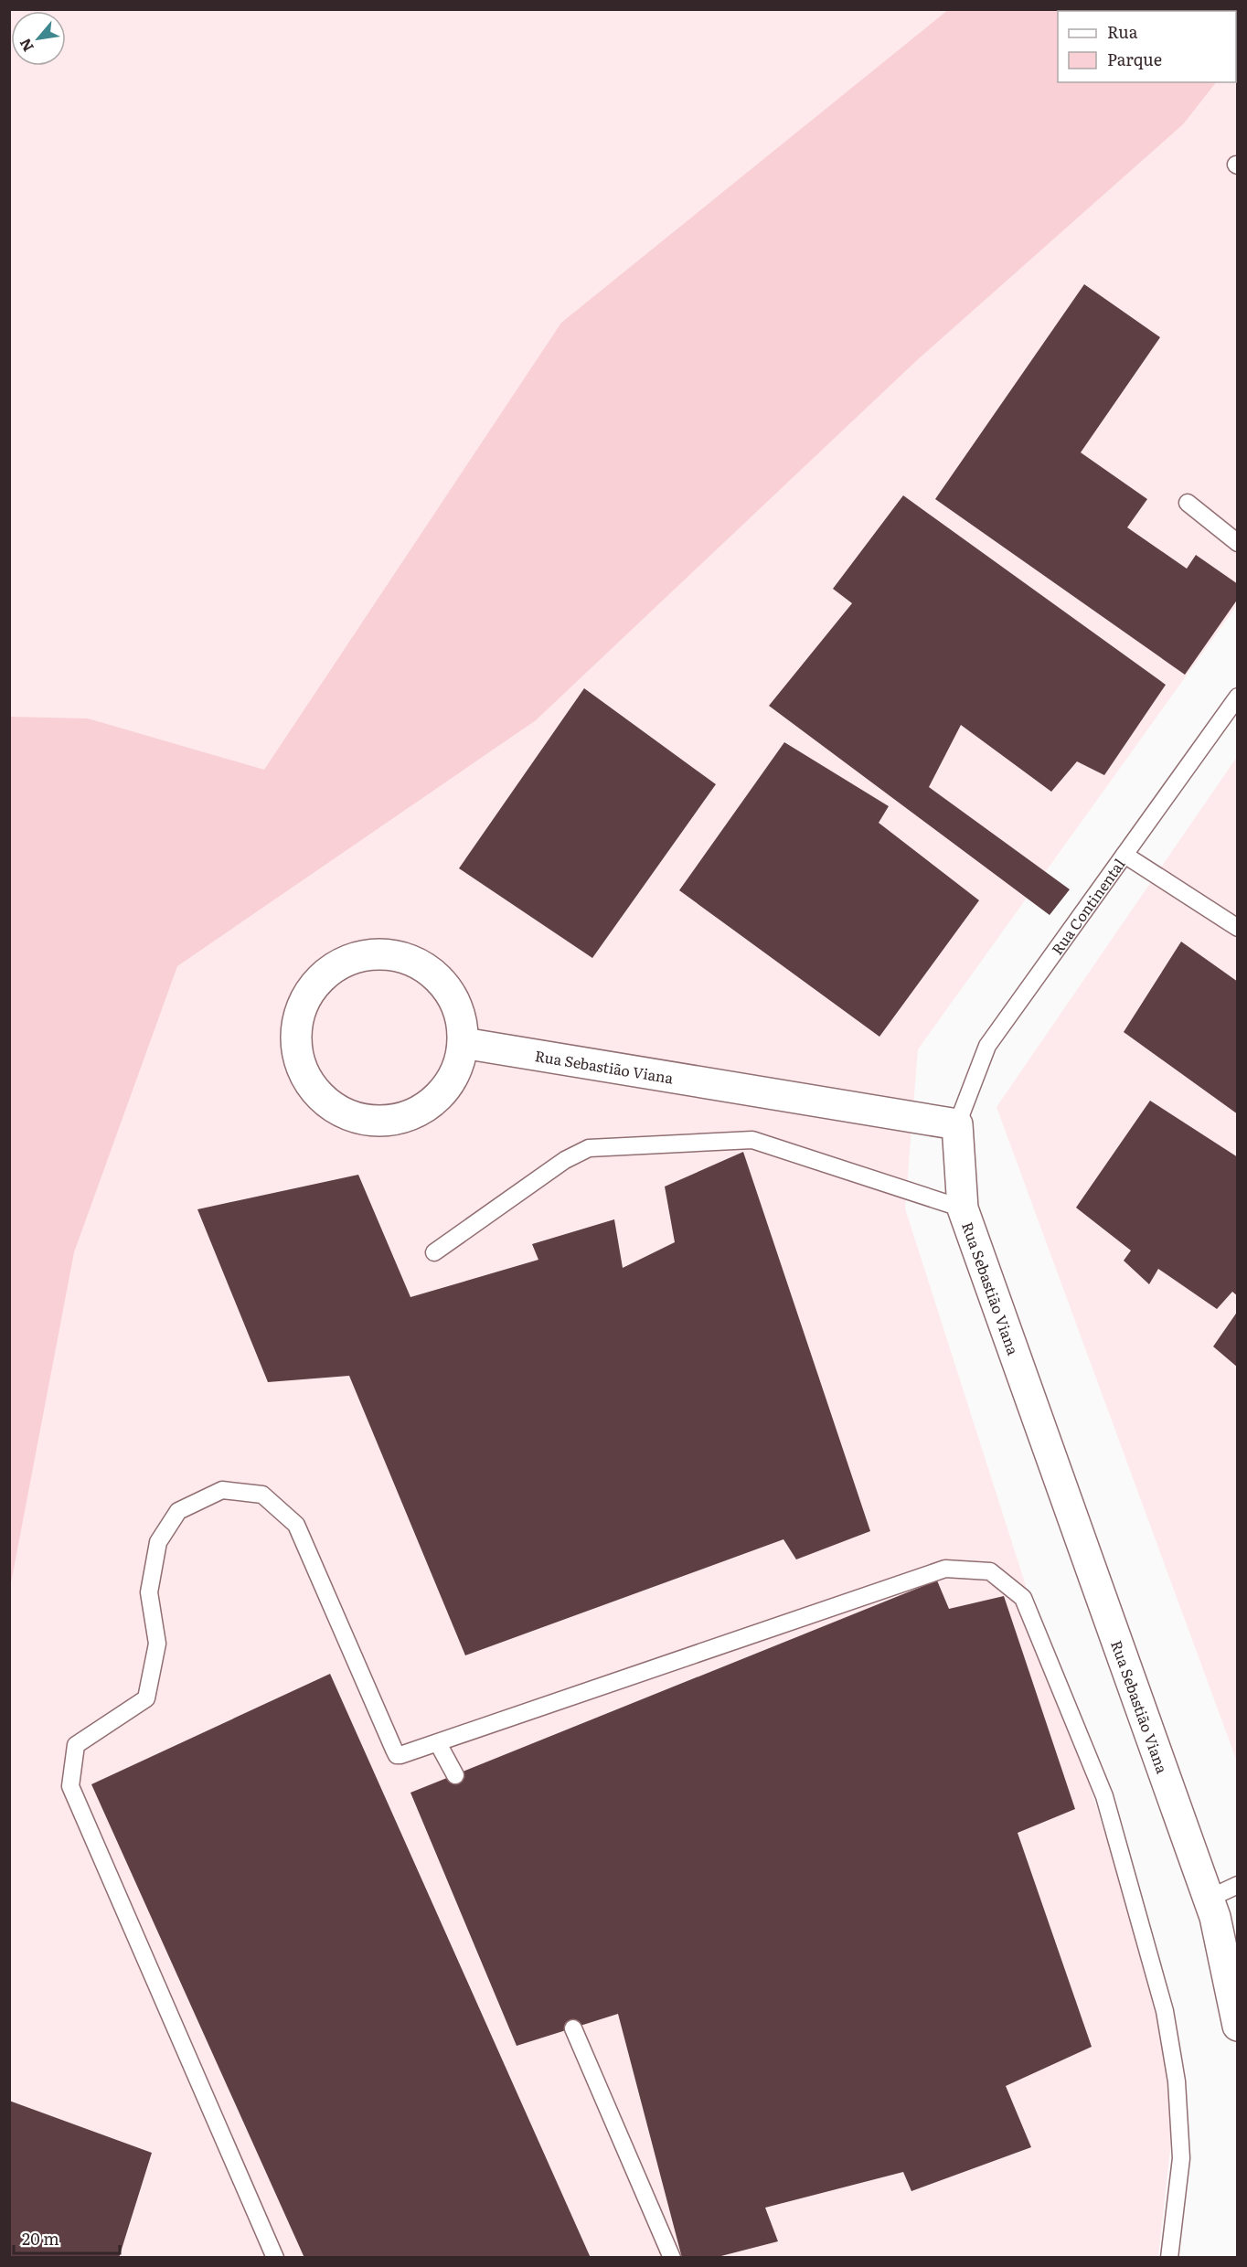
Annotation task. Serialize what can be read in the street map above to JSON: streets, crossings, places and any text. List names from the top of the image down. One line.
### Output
{"streets":{"street":["Rua Sebastião Viana"],"lane":["Rua Continental"]},"crossings":[["Rua Continental","Rua Sebastião Viana"]],"legend":["Rua","Parque"],"scale_bar":"20 m","north":"bottom left"}
